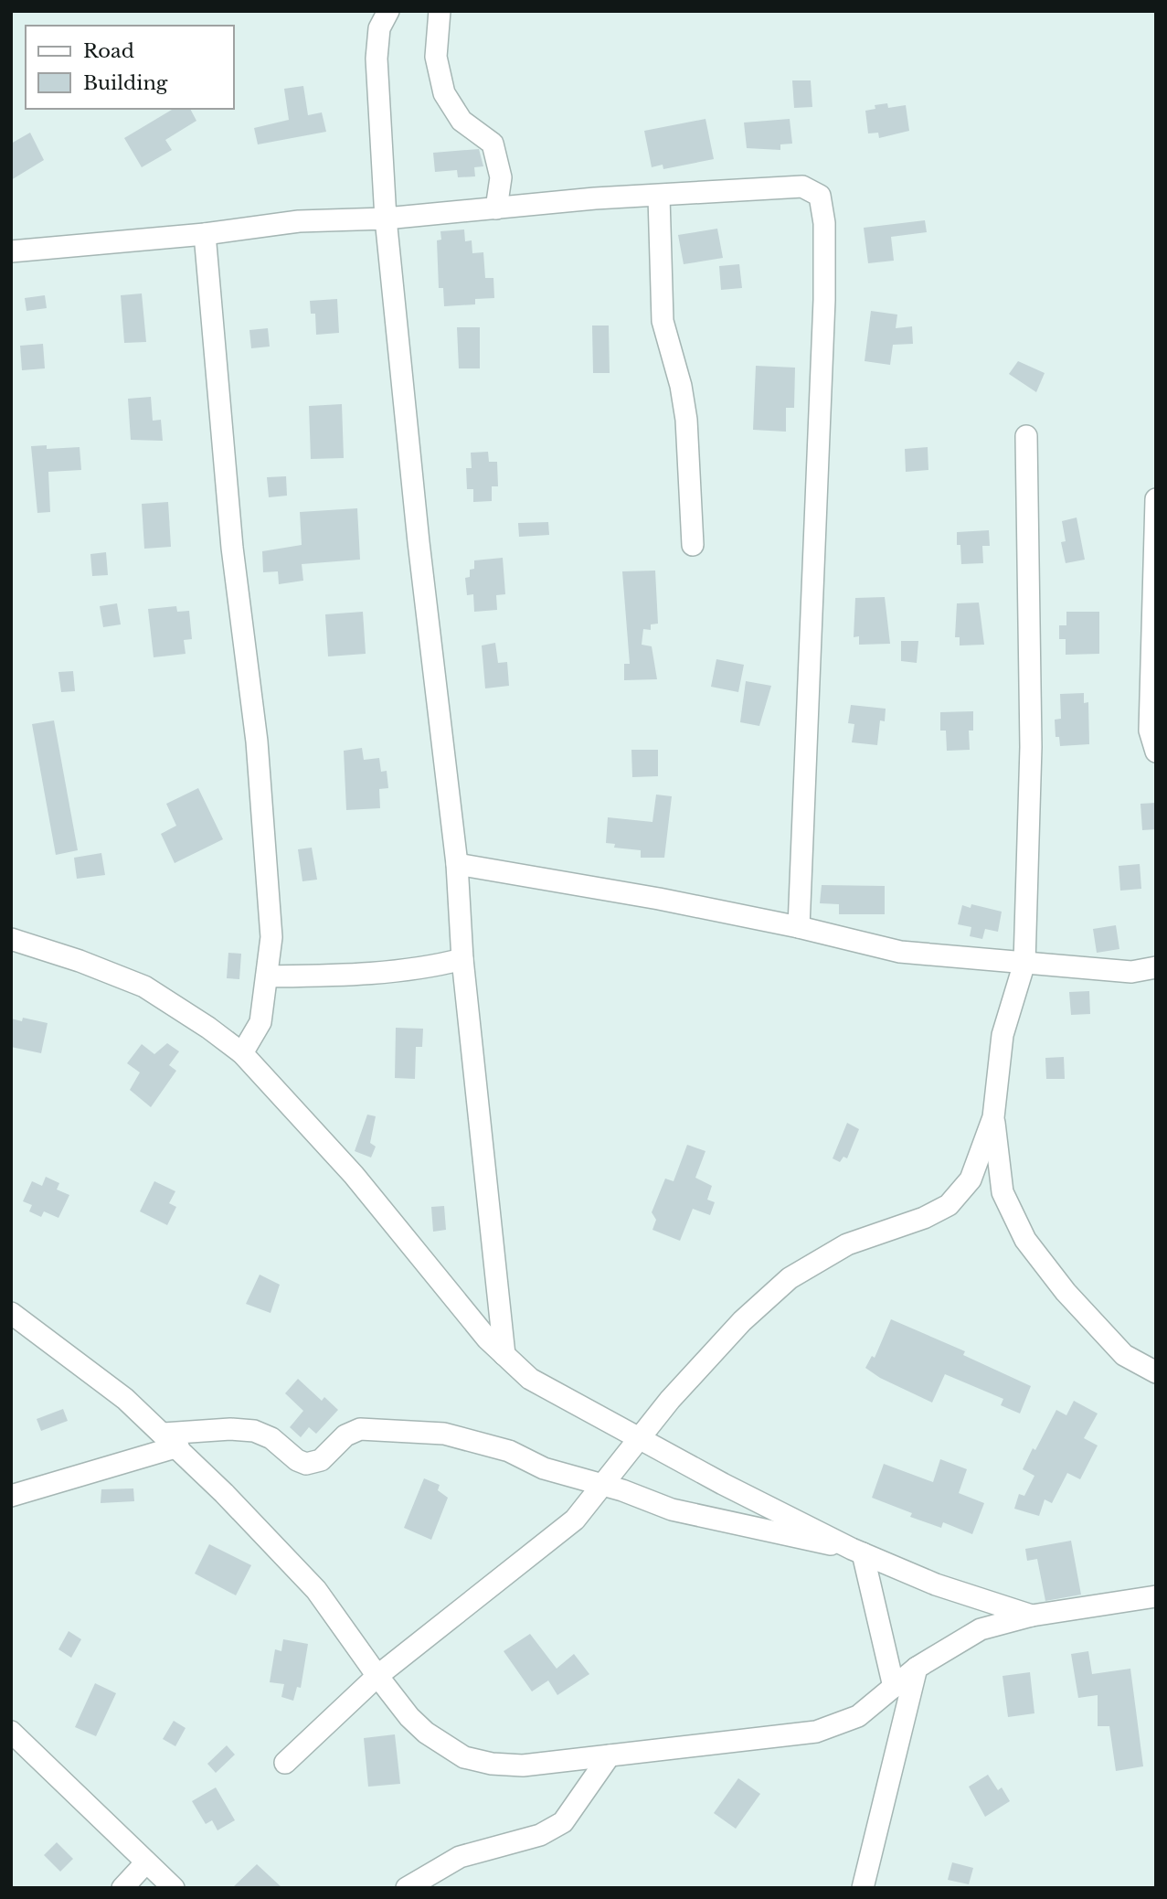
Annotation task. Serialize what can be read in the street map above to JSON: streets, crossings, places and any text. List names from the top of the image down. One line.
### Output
{"legend":["Road","Building"]}
